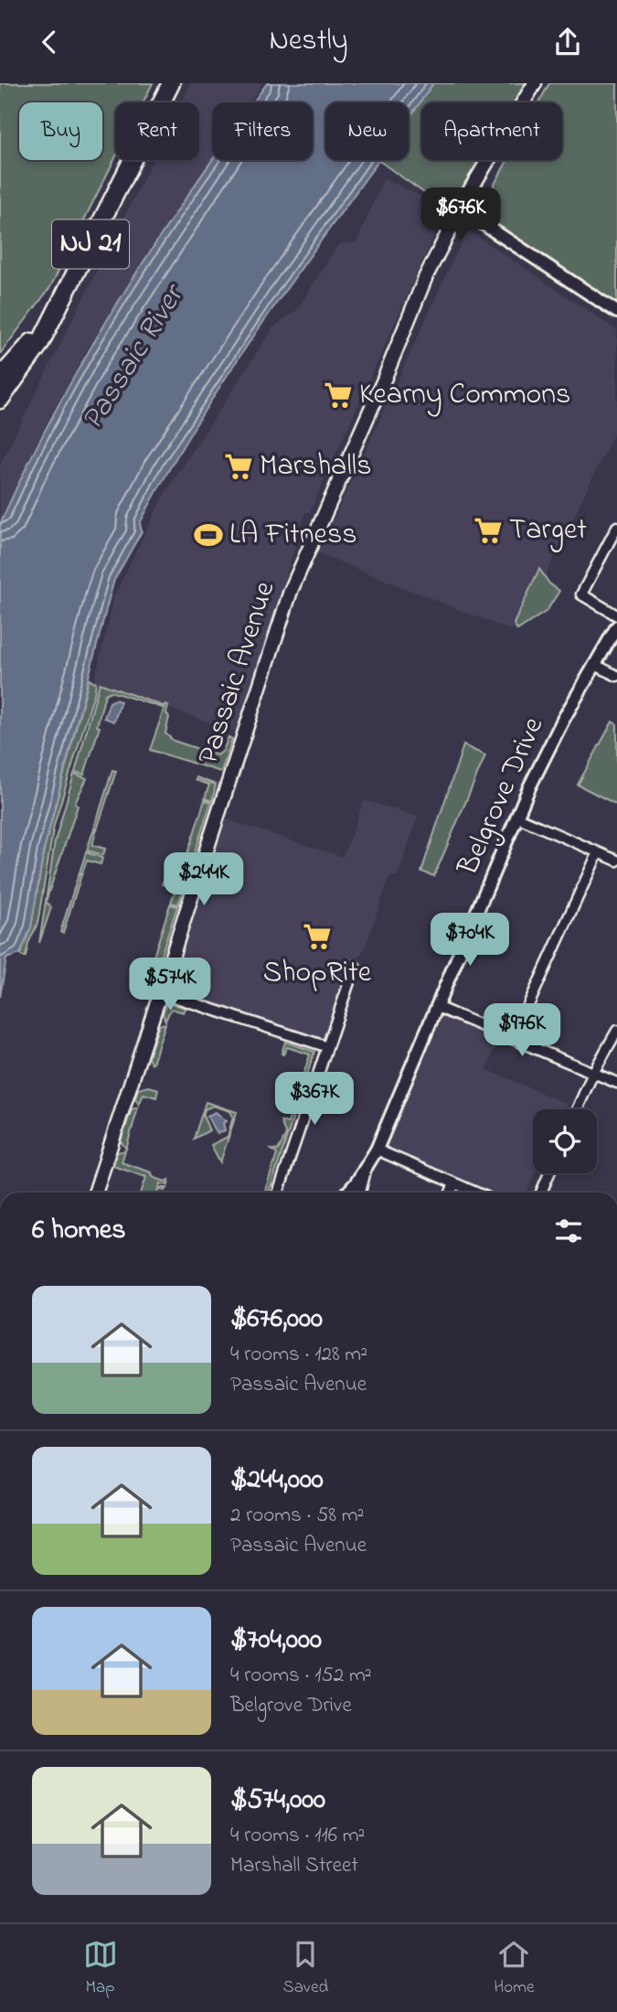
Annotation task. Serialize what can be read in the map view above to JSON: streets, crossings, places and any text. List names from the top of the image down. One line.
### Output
{"streets":{"highway":["NJ 21"],"main road":["Passaic Avenue"],"street":["Belgrove Drive"]},"water":["Passaic River"],"places":{"supermarket":["Kearny Commons","Marshalls","Target","ShopRite"],"sports":["LA Fitness"]},"page":{"header":"Nestly","chip":["Buy","Rent","Filters","New","Apartment"],"price":["$676K","$244K","$704K","$574K","$976K","$367K"],"heading":"6 homes","list":[{"name":"$676,000","note":"4 rooms · 128 m² · Passaic Avenue"},{"name":"$244,000","note":"2 rooms · 58 m² · Passaic Avenue"},{"name":"$704,000","note":"4 rooms · 152 m² · Belgrove Drive"},{"name":"$574,000","note":"4 rooms · 116 m² · Marshall Street"}],"tabs":["Map","Saved","Home"]}}
